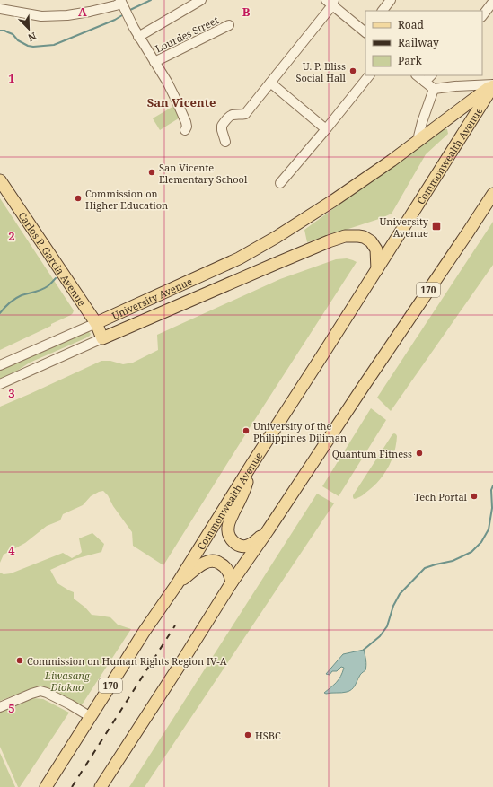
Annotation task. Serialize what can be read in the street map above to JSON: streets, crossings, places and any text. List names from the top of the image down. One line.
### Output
{"streets":{"main road":["Commonwealth Avenue","Carlos P. Garcia Avenue","170","University Avenue"],"street":["Lourdes Street"]},"crossings":[["Commonwealth Avenue","University Avenue"],["Carlos P. Garcia Avenue","University Avenue"]],"districts":["San Vicente"],"parks":["Liwasang Diokno"],"places":{"other":["U. P. Bliss Social Hall","San Vicente Elementary School","Commission on Higher Education","University of the Philippines Diliman","Quantum Fitness","Tech Portal","Commission on Human Rights Region IV-A","HSBC"],"transit":["University Avenue"]},"legend":["Road","Railway","Park"],"north":"bottom right","grid":{"columns":["A","B"],"rows":["1","2","3","4","5"]}}
